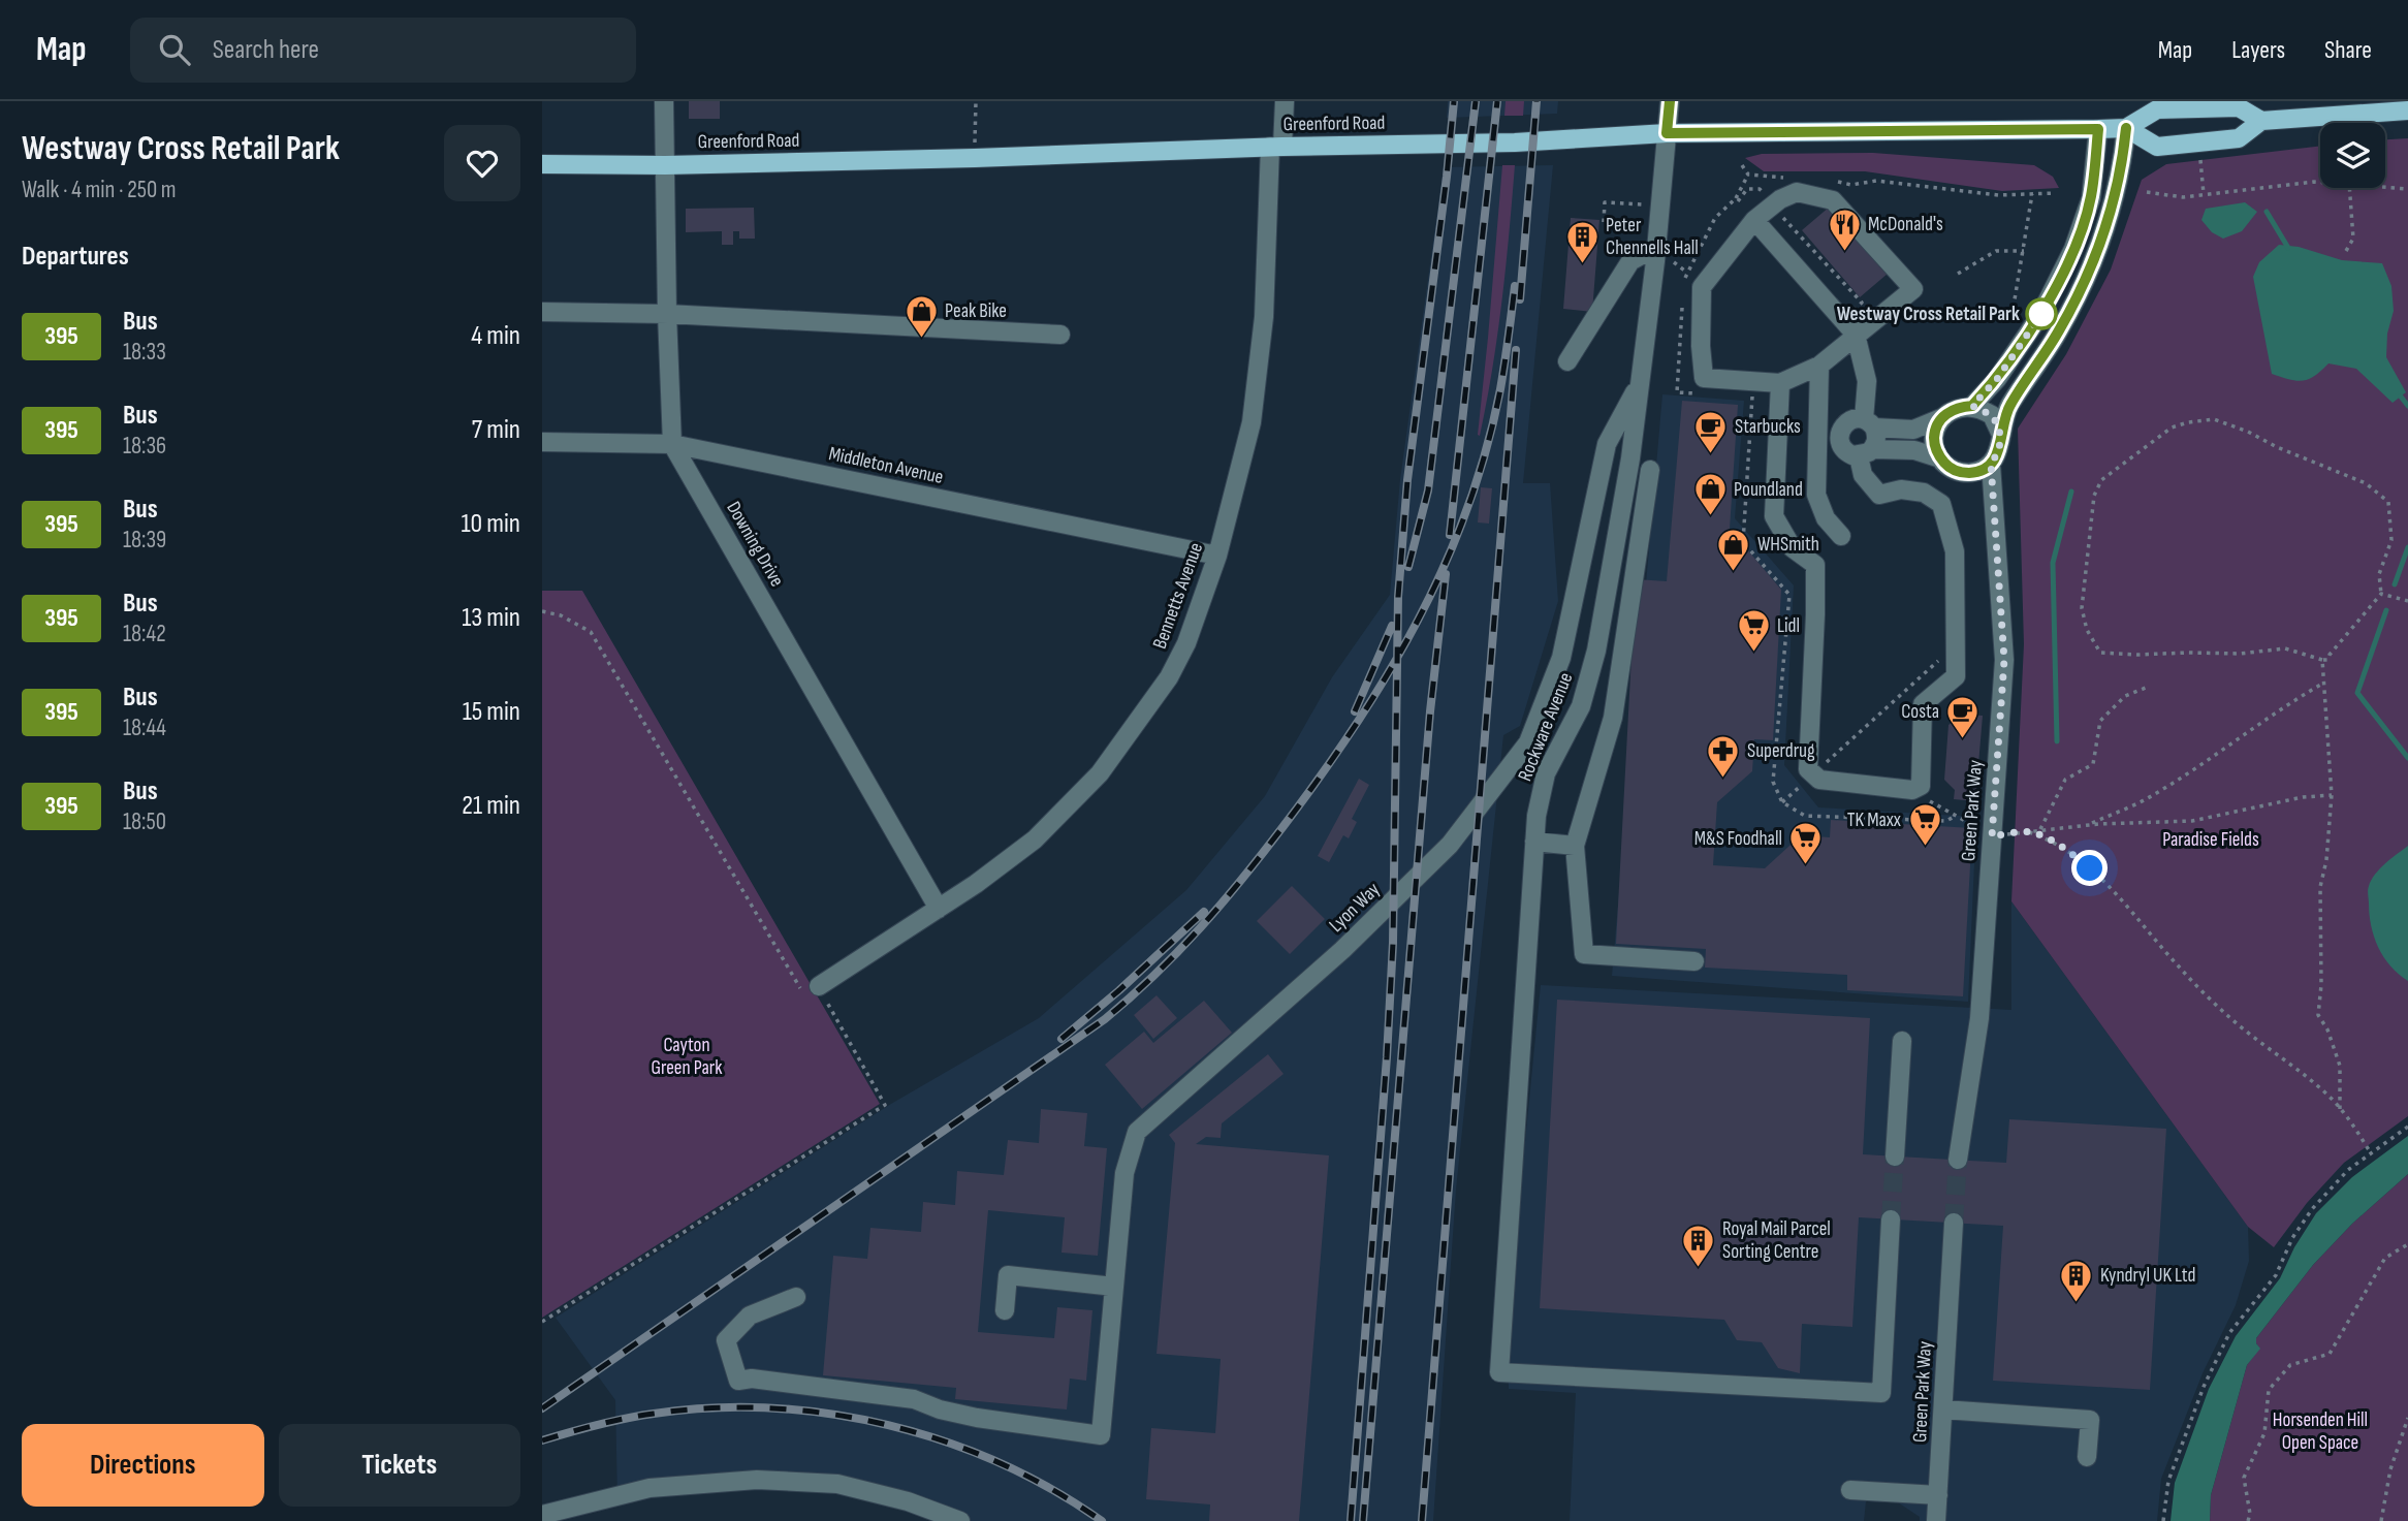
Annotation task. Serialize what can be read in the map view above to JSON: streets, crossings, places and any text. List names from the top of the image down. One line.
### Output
{"streets":{"main road":["Greenford Road"],"street":["Middleton Avenue","Downing Drive","Bennetts Avenue","Rockware Avenue","Green Park Way","Lyon Way"]},"crossings":[["Greenford Road","Downing Drive"],["Greenford Road","Bennetts Avenue"],["Greenford Road","Rockware Avenue"],["Greenford Road","Green Park Way"],["Middleton Avenue","Downing Drive"],["Middleton Avenue","Bennetts Avenue"],["Downing Drive","Bennetts Avenue"],["Rockware Avenue","Lyon Way"]],"parks":["Paradise Fields","Cayton Green Park","Horsenden Hill Open Space"],"places":{"restaurant":["McDonald's"],"building":["Peter Chennells Hall","Royal Mail Parcel Sorting Centre","Kyndryl UK Ltd"],"other":["Westway Cross Retail Park"],"shop":["Peak Bike","Poundland","WHSmith"],"cafe":["Starbucks","Costa"],"supermarket":["Lidl","TK Maxx","M&S Foodhall"],"pharmacy":["Superdrug"]},"lines":["bus line 395"],"page":{"header":"Map","search":"Search here","nav":["Map","Layers","Share"],"heading":[["Westway Cross Retail Park","Walk · 4 min · 250 m"],"Departures"],"list":[{"mark":"395","name":"Bus","note":"18:33","value":"4 min"},{"mark":"395","name":"Bus","note":"18:36","value":"7 min"},{"mark":"395","name":"Bus","note":"18:39","value":"10 min"},{"mark":"395","name":"Bus","note":"18:42","value":"13 min"},{"mark":"395","name":"Bus","note":"18:44","value":"15 min"},{"mark":"395","name":"Bus","note":"18:50","value":"21 min"}],"buttons":["Directions","Tickets"]}}
